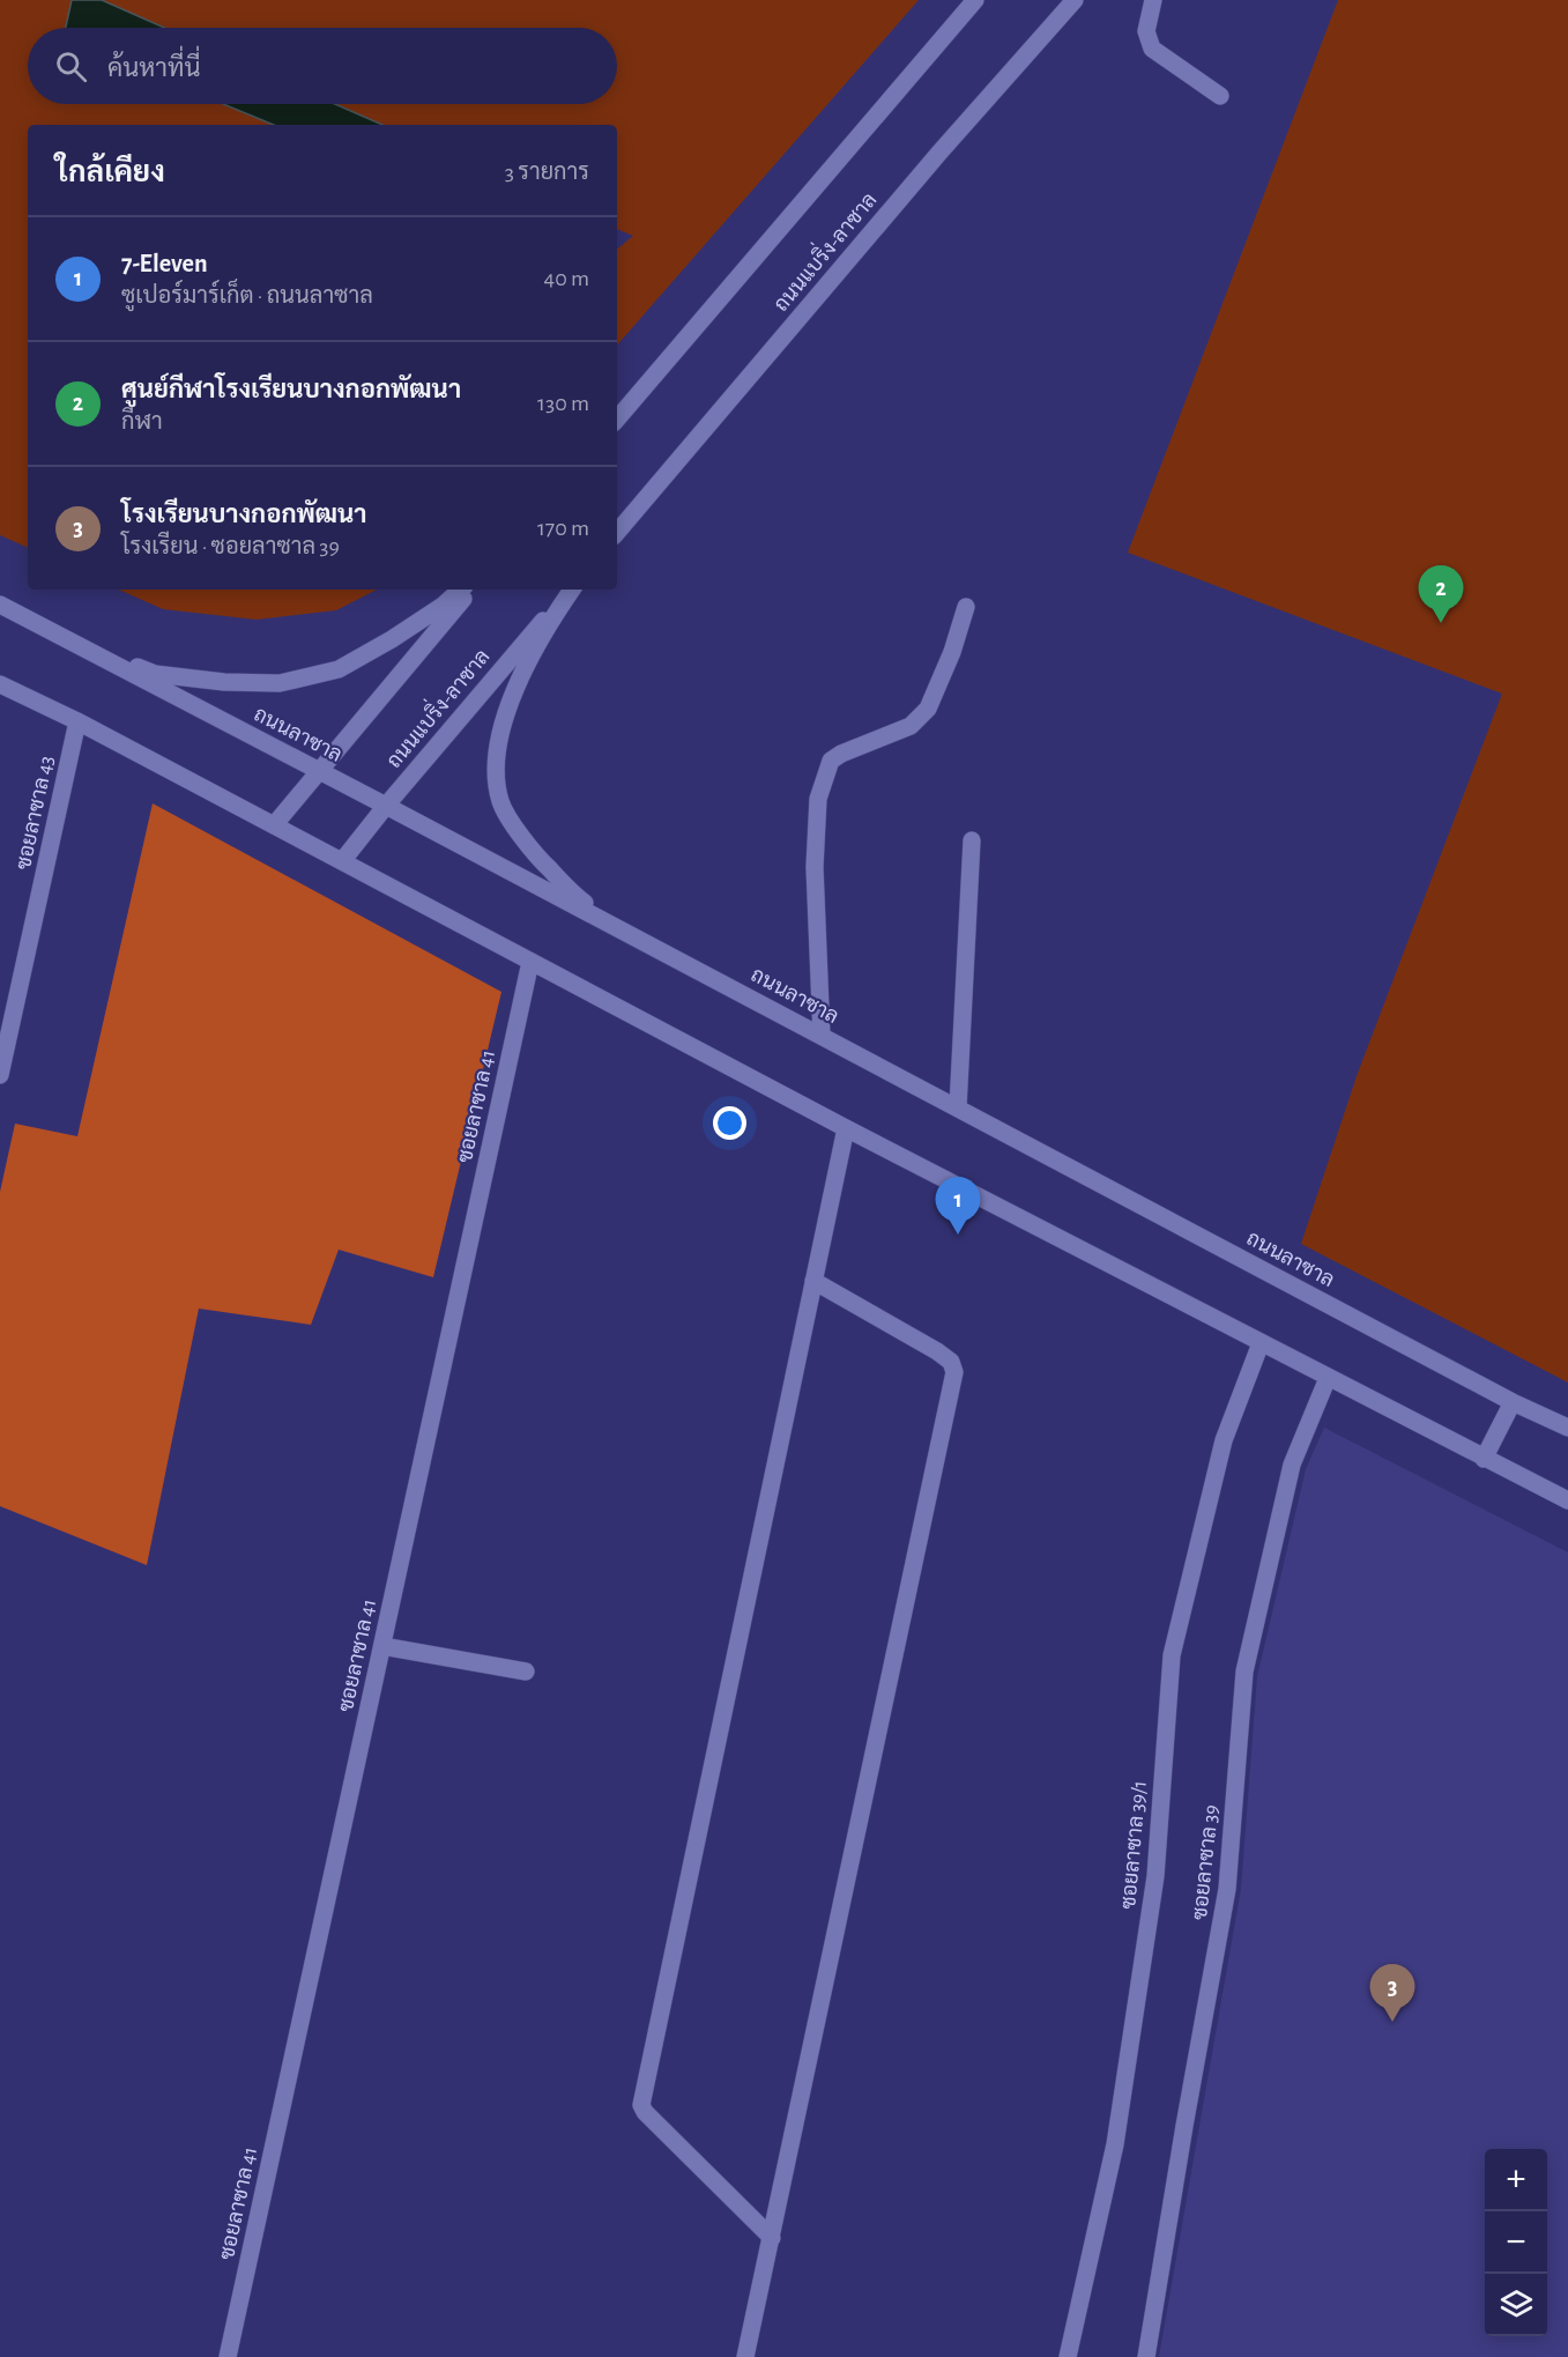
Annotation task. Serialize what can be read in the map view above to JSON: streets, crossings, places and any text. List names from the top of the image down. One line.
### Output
{"streets":{"street":["ถนนแบริ่ง-ลาซาล","ถนนลาซาล","ซอยลาซาล 43","ซอยลาซาล 41","ซอยลาซาล 39/1","ซอยลาซาล 39"]},"crossings":[["ถนนแบริ่ง-ลาซาล","ถนนลาซาล"]],"page":{"search":"ค้นหาที่นี่","heading":["ใกล้เคียง","3 รายการ"],"list":[{"mark":"1","name":"7-Eleven","note":"ซูเปอร์มาร์เก็ต · ถนนลาซาล","value":"40 m"},{"mark":"2","name":"ศูนย์กีฬาโรงเรียนบางกอกพัฒนา","note":"กีฬา","value":"130 m"},{"mark":"3","name":"โรงเรียนบางกอกพัฒนา","note":"โรงเรียน · ซอยลาซาล 39","value":"170 m"}],"pins":["2","1","3"],"map_buttons":["+","−"]}}
